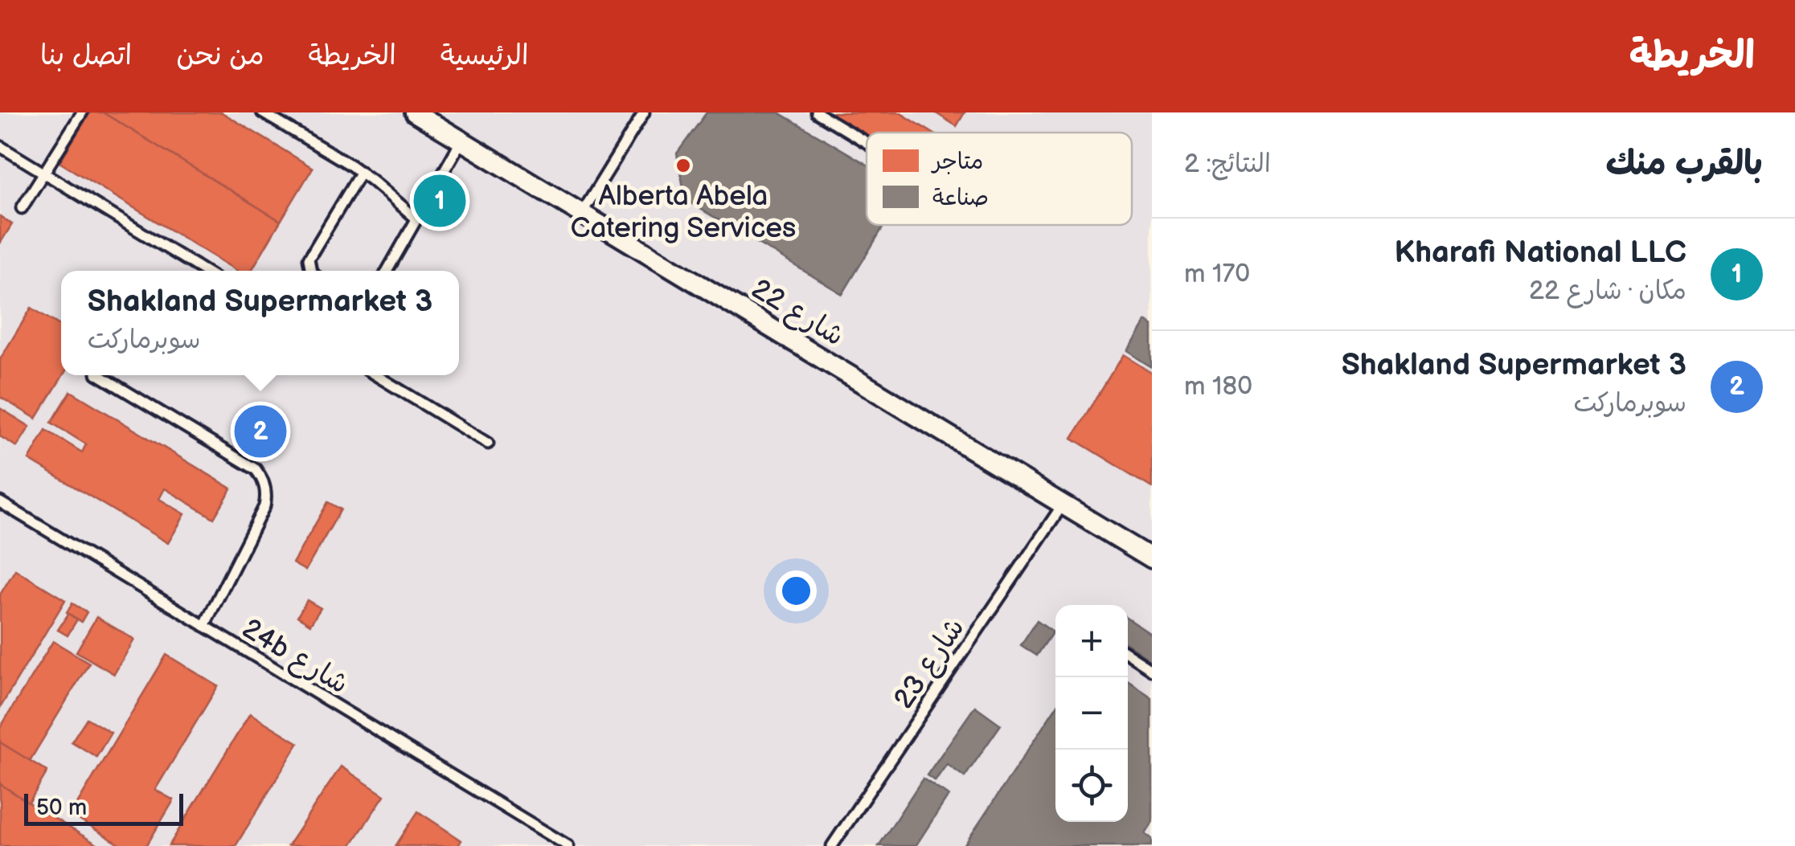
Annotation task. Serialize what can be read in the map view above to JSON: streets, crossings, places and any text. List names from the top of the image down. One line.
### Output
{"streets":{"street":["شارع 22"],"lane":["24b شارع","شارع 23"]},"crossings":[["شارع 22","شارع 23"]],"places":["Alberta Abela Catering Services"],"legend":["متاجر","صناعة"],"scale_bar":"50 m","page":{"header":"الخريطة","nav":["الرئيسية","الخريطة","من نحن","اتصل بنا"],"heading":["بالقرب منك","النتائج: 2"],"pins":["1","2"],"list":[{"mark":"1","name":"Kharafi National LLC","note":"مكان · شارع 22","value":"170 m"},{"mark":"2","name":"Shakland Supermarket 3","note":"سوبرماركت","value":"180 m"}],"popup":["Shakland Supermarket 3","سوبرماركت"],"map_buttons":["+","−"],"scale":"50 m"}}
